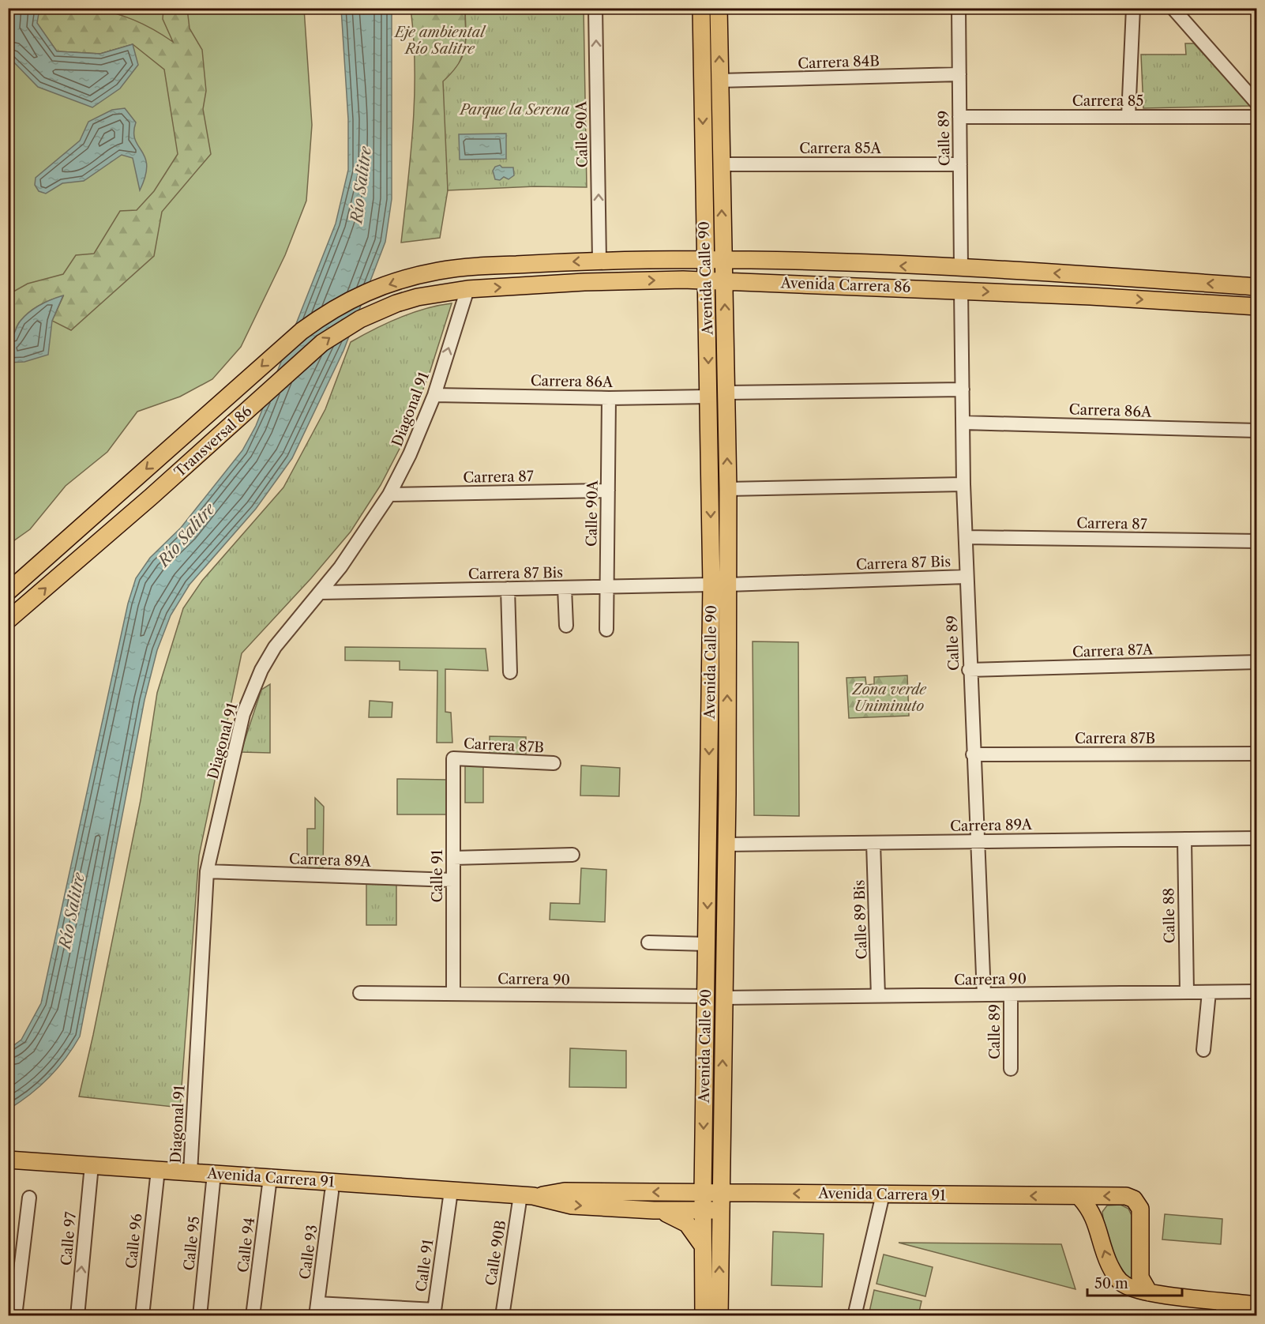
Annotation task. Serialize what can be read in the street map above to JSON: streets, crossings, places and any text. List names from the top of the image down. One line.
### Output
{"streets":{"main road":["Avenida Calle 90","Avenida Carrera 86","Transversal 86","Avenida Carrera 91"],"street":["Carrera 84B","Carrera 85","Calle 90A","Calle 89","Carrera 85A","Carrera 86A","Diagonal 91","Carrera 87","Carrera 87 Bis","Carrera 87A","Carrera 87B","Carrera 89A","Calle 91","Calle 88","Calle 89 Bis","Carrera 90","Calle 97","Calle 96","Calle 95","Calle 94","Calle 93","Calle 90B"]},"crossings":[["Carrera 84B","Calle 89"],["Carrera 84B","Avenida Calle 90"],["Carrera 85","Calle 89"],["Calle 90A","Avenida Carrera 86"],["Calle 90A","Carrera 86A"],["Calle 90A","Carrera 87"],["Calle 90A","Carrera 87 Bis"],["Calle 89","Carrera 85A"],["Calle 89","Avenida Carrera 86"],["Calle 89","Carrera 86A"],["Calle 89","Carrera 87"],["Calle 89","Carrera 87 Bis"],["Calle 89","Carrera 87A"],["Calle 89","Carrera 87B"],["Calle 89","Carrera 89A"],["Calle 89","Carrera 90"],["Carrera 85A","Avenida Calle 90"],["Avenida Calle 90","Avenida Carrera 86"],["Avenida Calle 90","Carrera 86A"],["Avenida Calle 90","Carrera 87 Bis"],["Avenida Calle 90","Carrera 89A"],["Avenida Calle 90","Carrera 90"],["Avenida Calle 90","Avenida Carrera 91"],["Avenida Carrera 86","Diagonal 91"],["Avenida Carrera 86","Transversal 86"],["Carrera 86A","Diagonal 91"],["Diagonal 91","Carrera 87"],["Diagonal 91","Carrera 87 Bis"],["Diagonal 91","Carrera 89A"],["Diagonal 91","Avenida Carrera 91"],["Carrera 87B","Calle 91"],["Carrera 89A","Calle 91"],["Carrera 89A","Calle 88"],["Carrera 89A","Calle 89 Bis"],["Calle 91","Carrera 90"],["Calle 91","Avenida Carrera 91"],["Calle 88","Carrera 90"],["Calle 89 Bis","Carrera 90"],["Avenida Carrera 91","Calle 97"],["Avenida Carrera 91","Calle 96"],["Avenida Carrera 91","Calle 95"],["Avenida Carrera 91","Calle 94"],["Avenida Carrera 91","Calle 90B"]],"one_way":["Calle 90A"],"water":["Río Salitre"],"parks":["Eje ambiental Río Salitre","Parque la Serena","Zona verde Uniminuto"],"scale_bar":"50 m"}
